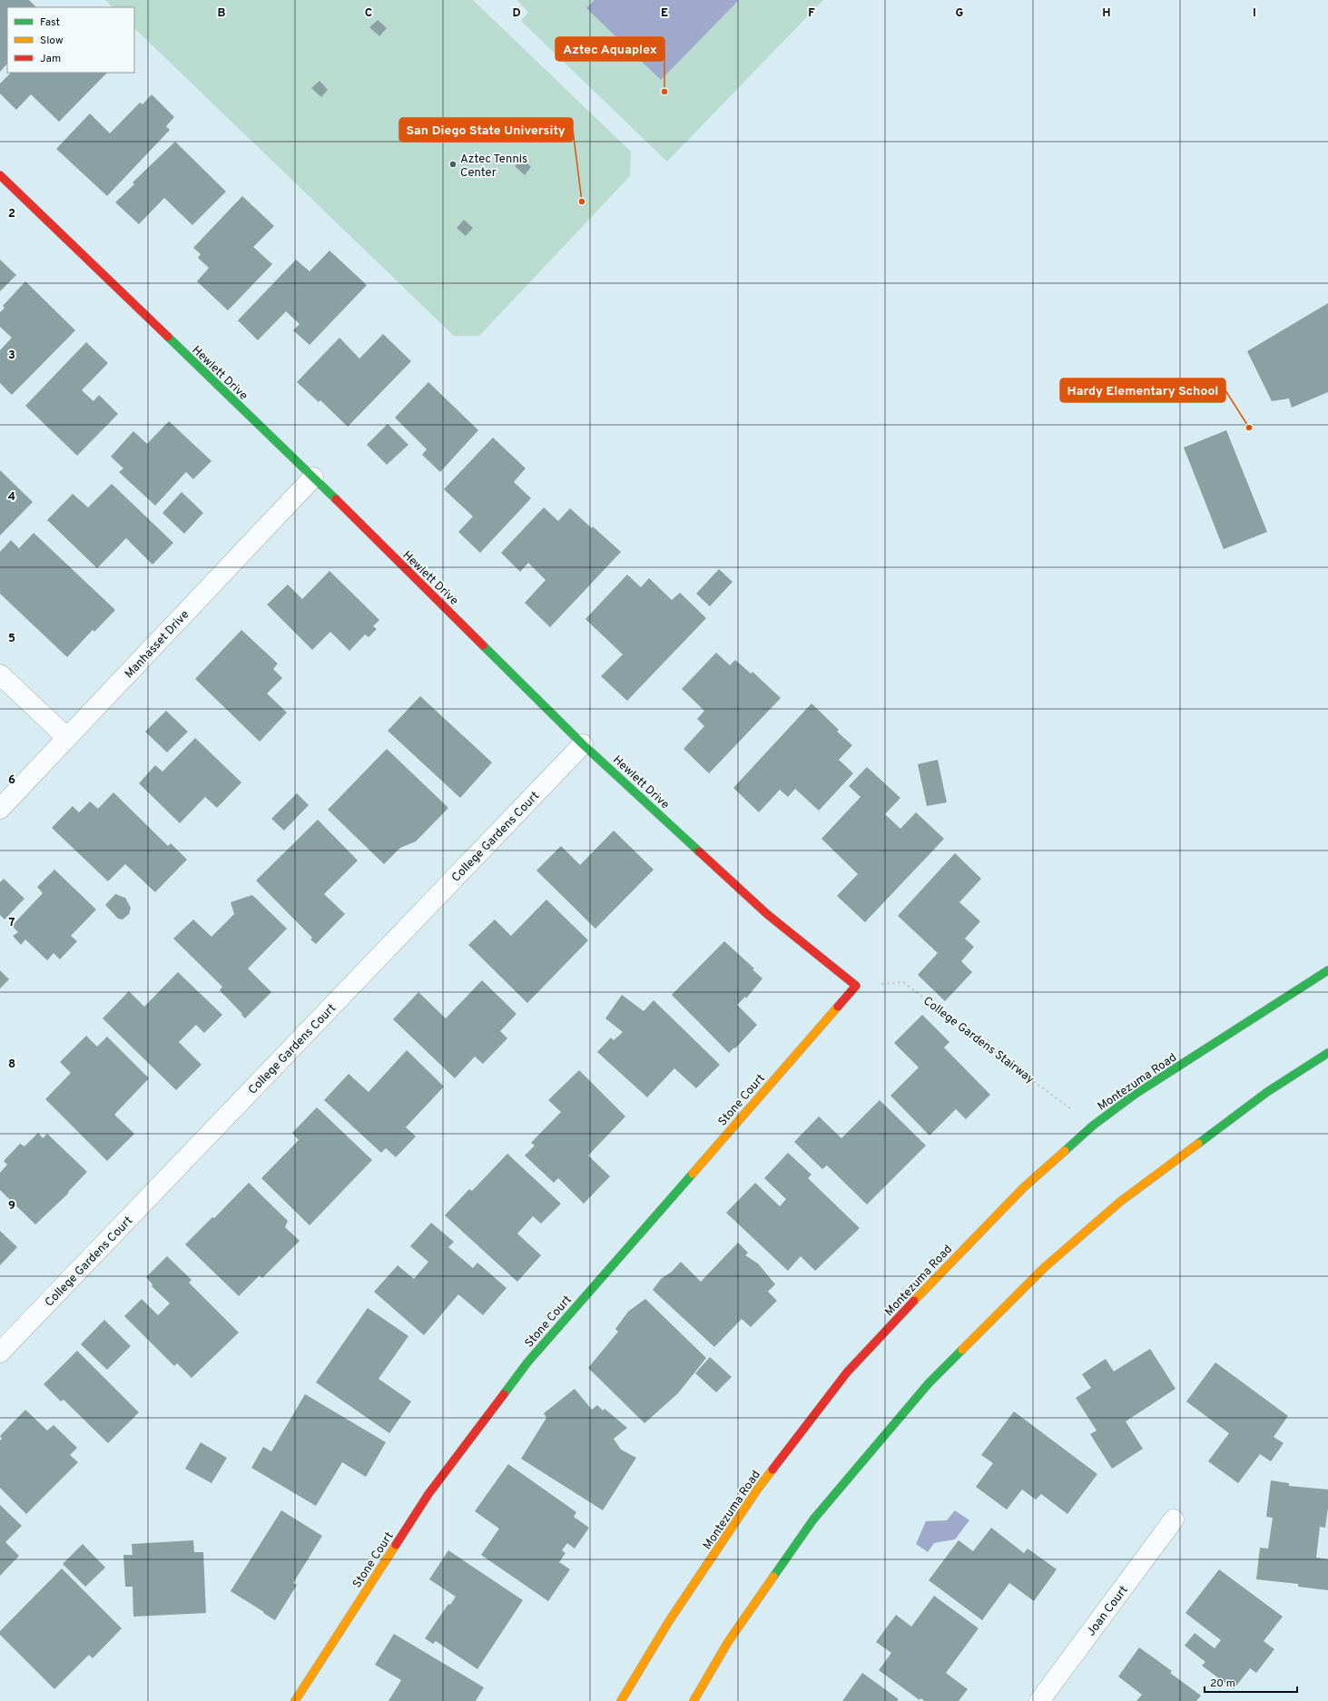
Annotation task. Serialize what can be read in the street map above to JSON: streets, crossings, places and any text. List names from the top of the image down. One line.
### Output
{"streets":{"street":["Hewlett Drive","Manhasset Drive","College Gardens Court","Montezuma Road","Stone Court","Joan Court"],"path":["College Gardens Stairway"]},"crossings":[["Hewlett Drive","Manhasset Drive"],["Hewlett Drive","College Gardens Court"],["Hewlett Drive","College Gardens Stairway"],["Hewlett Drive","Stone Court"],["College Gardens Stairway","Montezuma Road"],["College Gardens Stairway","Stone Court"]],"places":["Aztec Aquaplex","Aztec Tennis Center","San Diego State University","Hardy Elementary School"],"legend":["Fast","Slow","Jam"],"scale_bar":"20 m","grid":{"columns":["B","C","D","E","F","G","H","I"],"rows":["2","3","4","5","6","7","8","9"]}}
